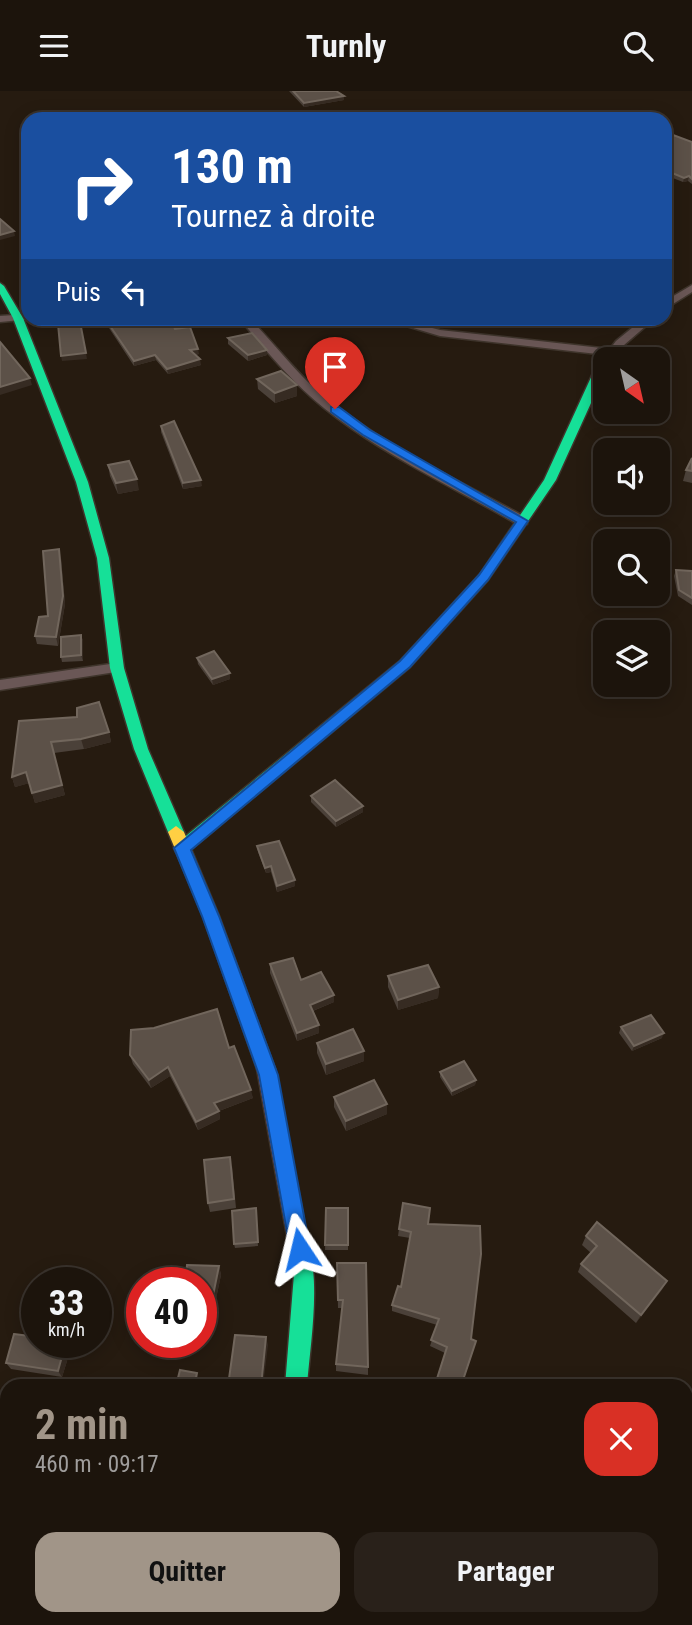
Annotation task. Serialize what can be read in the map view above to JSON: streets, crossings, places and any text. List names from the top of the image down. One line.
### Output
{"north":"bottom right","page":{"header":"Turnly","turn":["130 m","Tournez à droite"],"then":"Puis","speed":"33 km/h","limit":"40","heading":["2 min","460 m · 09:17"],"buttons":["Quitter","Partager"]}}
